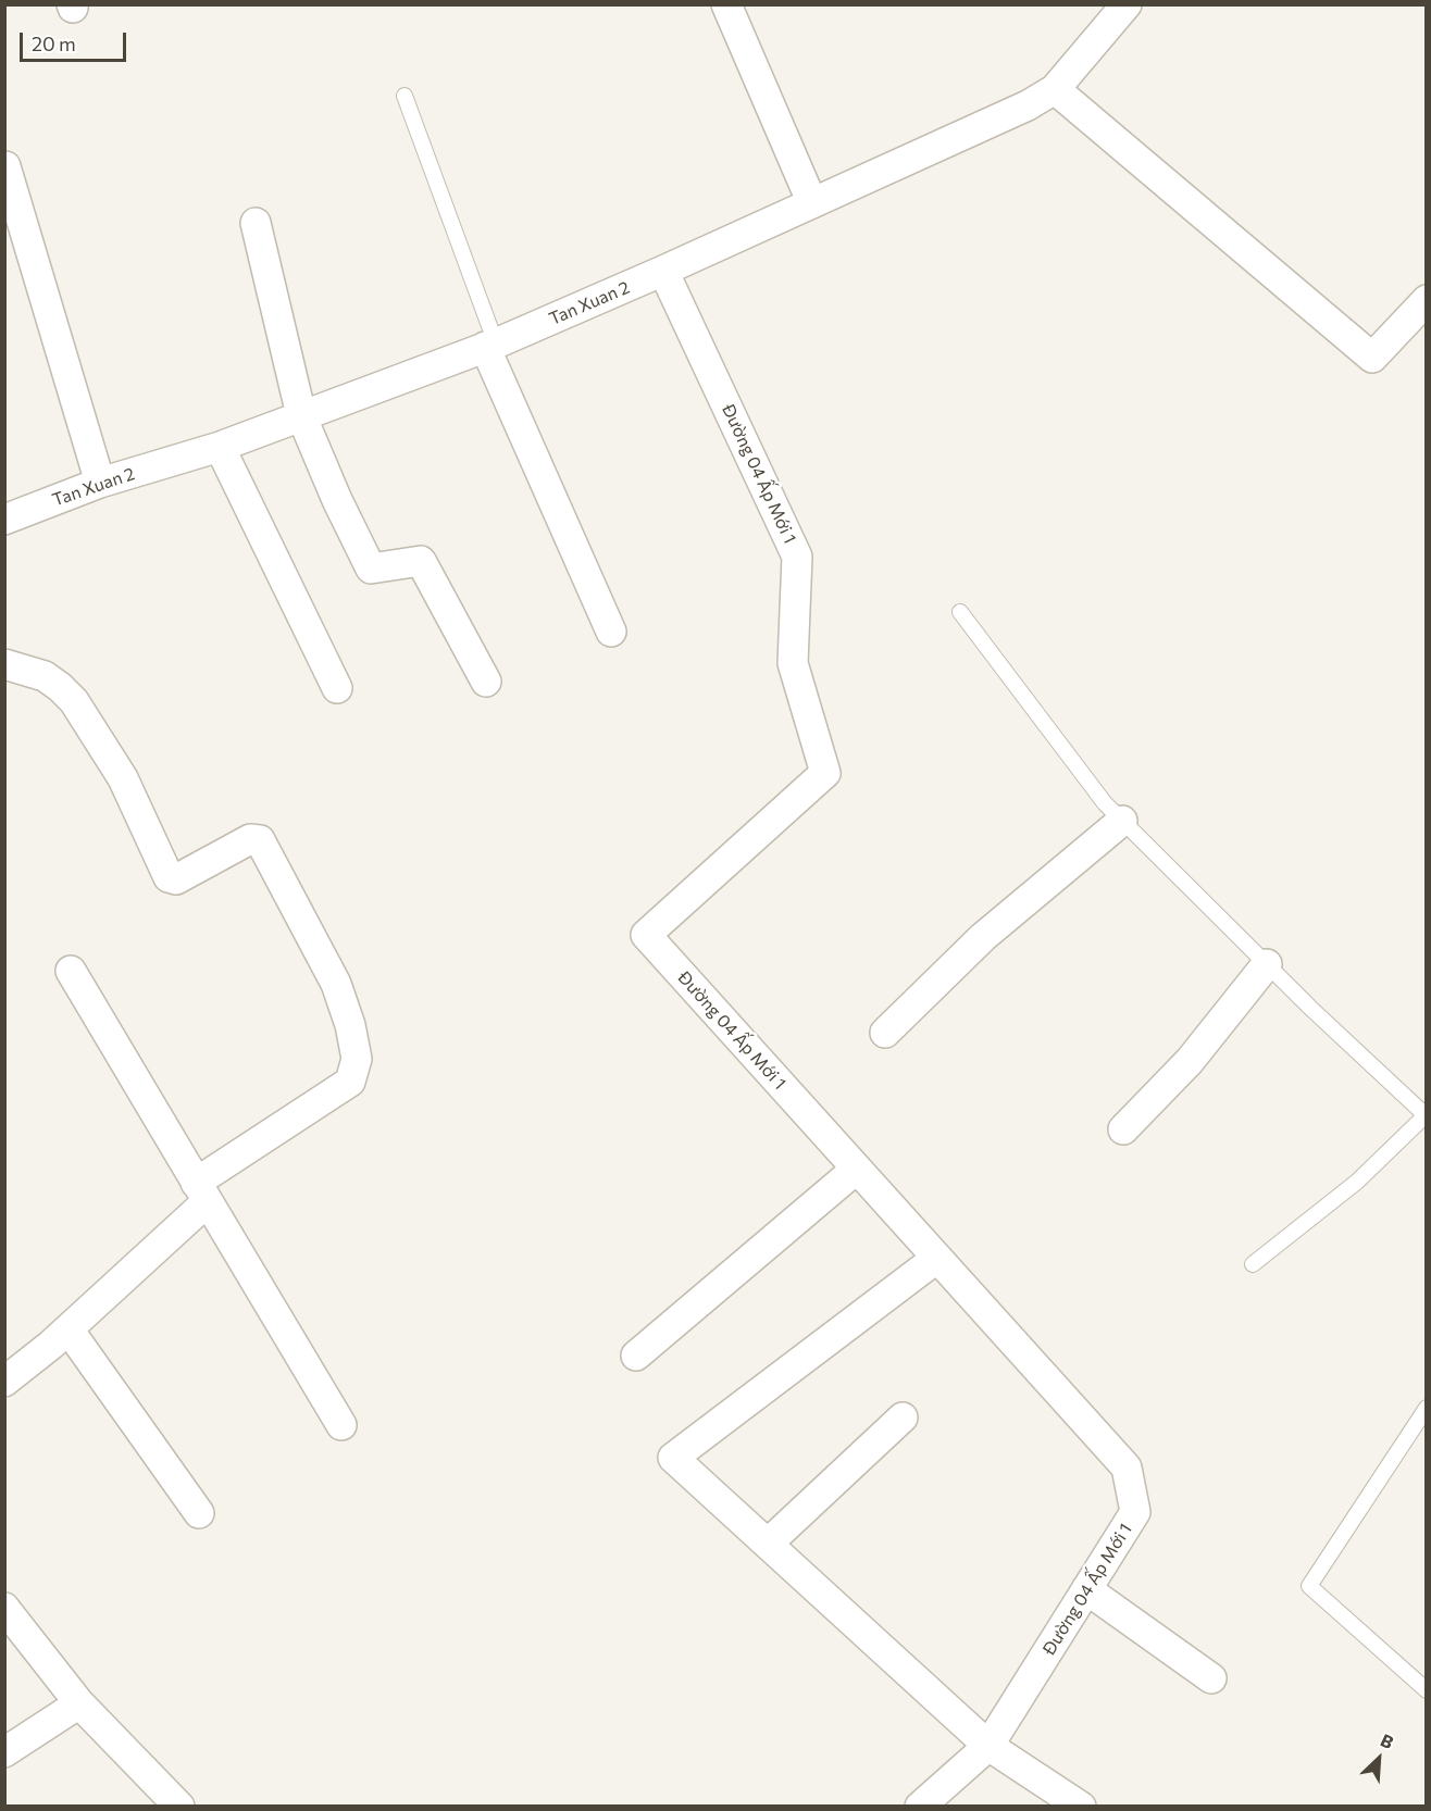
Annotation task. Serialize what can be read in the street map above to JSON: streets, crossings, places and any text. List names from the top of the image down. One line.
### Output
{"streets":{"street":["Tan Xuan 2","Đường 04 Ấp Mới 1"]},"crossings":[["Tan Xuan 2","Đường 04 Ấp Mới 1"]],"scale_bar":"20 m","north":"top right"}
